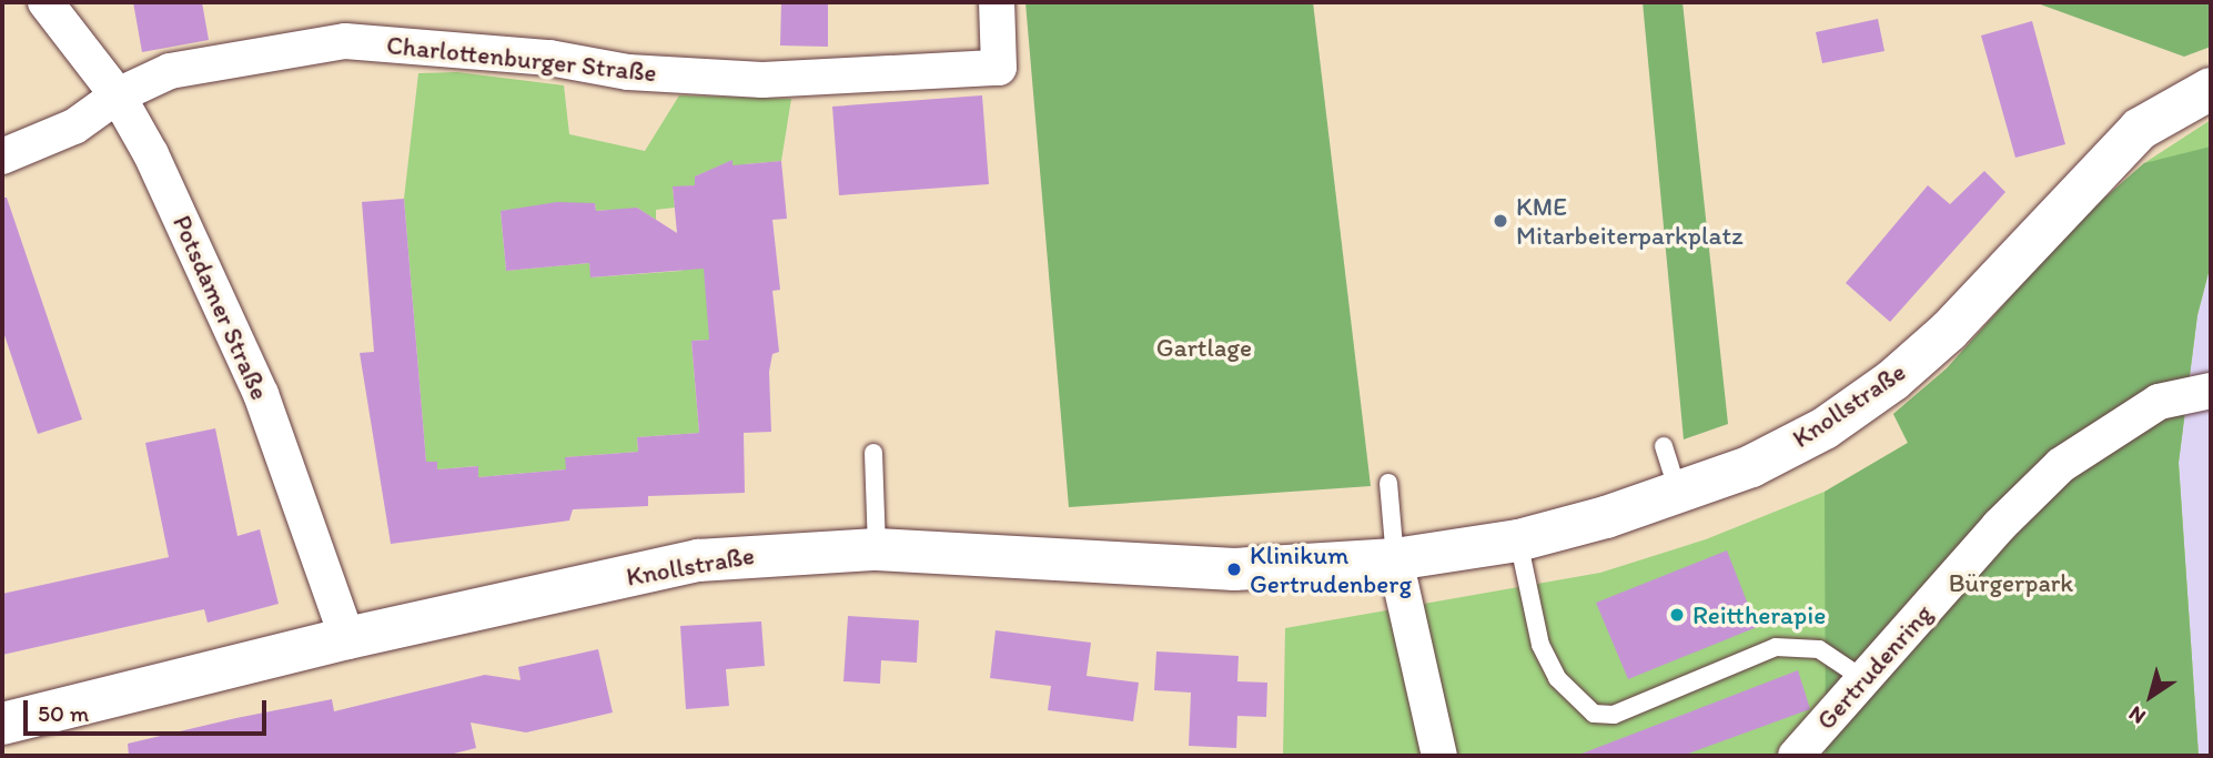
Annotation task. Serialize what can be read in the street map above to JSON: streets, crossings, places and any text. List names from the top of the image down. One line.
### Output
{"streets":{"street":["Charlottenburger Straße","Potsdamer Straße","Knollstraße","Gertrudenring"]},"crossings":[["Charlottenburger Straße","Potsdamer Straße"],["Potsdamer Straße","Knollstraße"]],"parks":["Gartlage","Bürgerpark"],"places":["KME Mitarbeiterparkplatz","Klinikum Gertrudenberg","Reittherapie"],"scale_bar":"50 m","north":"bottom left"}
